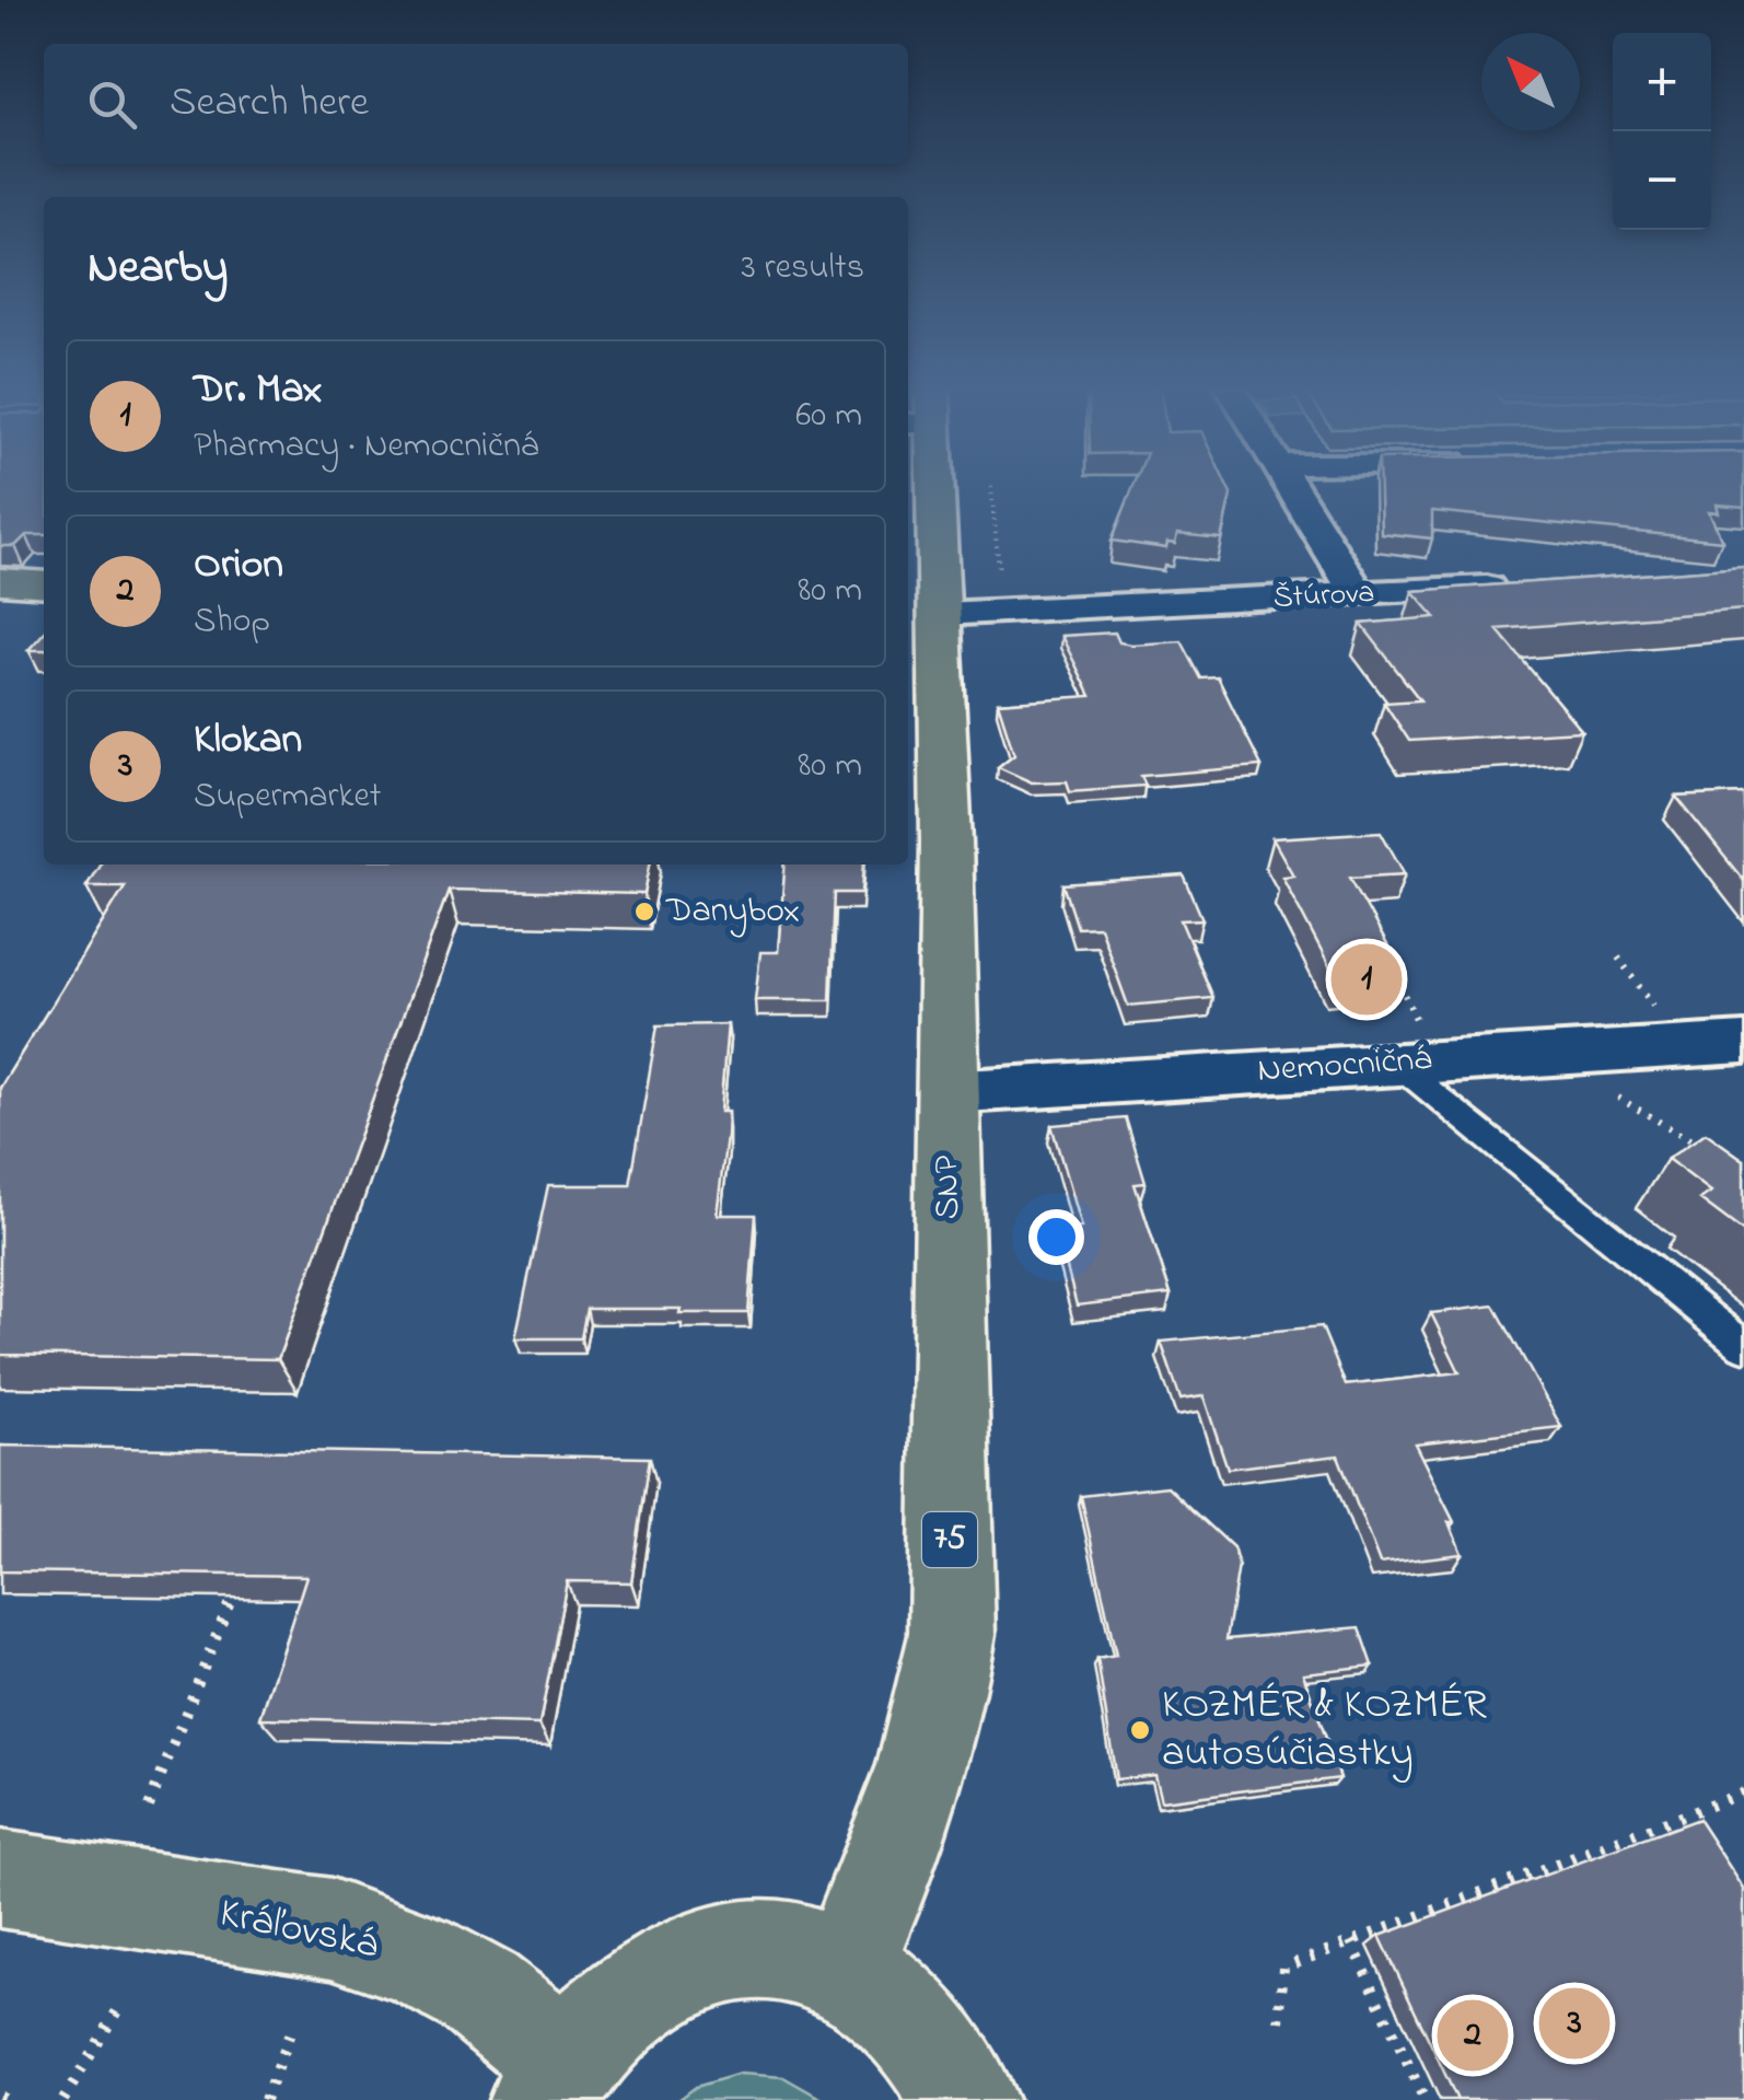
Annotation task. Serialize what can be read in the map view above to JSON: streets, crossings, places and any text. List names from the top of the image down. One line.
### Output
{"streets":{"main road":["SNP","75","Kráľovská"],"street":["Štúrova","Nemocničná"]},"crossings":[["Štúrova","SNP"],["Nemocničná","SNP"]],"places":["Danybox","KOZMÉR & KOZMÉR autosúčiastky"],"north":"top left","page":{"map_buttons":["+","−"],"search":"Search here","heading":["Nearby","3 results"],"list":[{"mark":"1","name":"Dr. Max","note":"Pharmacy · Nemocničná","value":"60 m"},{"mark":"2","name":"Orion","note":"Shop","value":"80 m"},{"mark":"3","name":"Klokan","note":"Supermarket","value":"80 m"}],"pins":["1","3","2"]}}
